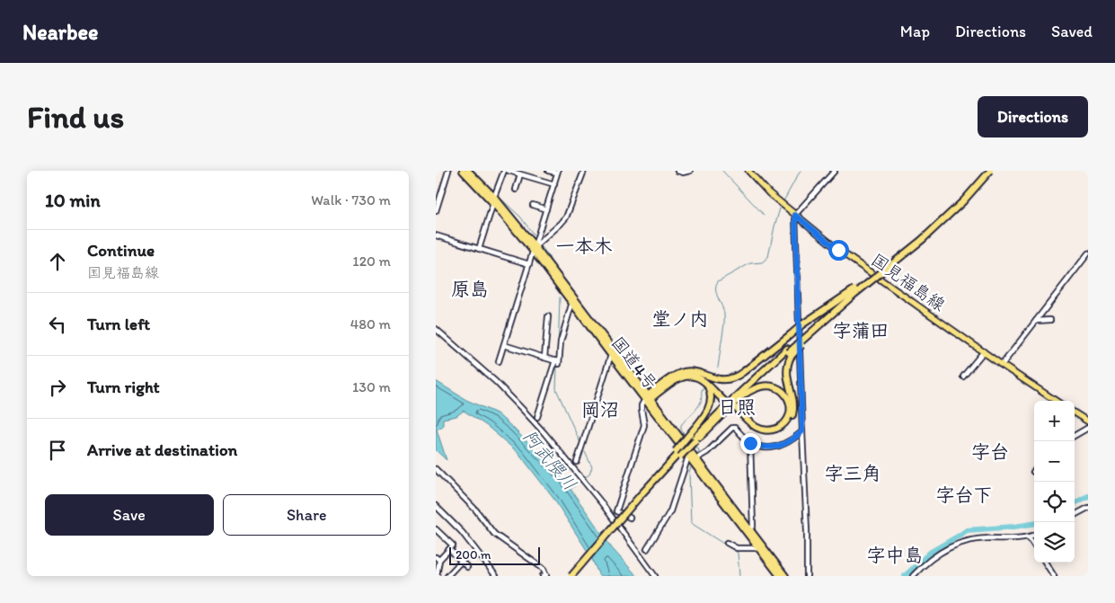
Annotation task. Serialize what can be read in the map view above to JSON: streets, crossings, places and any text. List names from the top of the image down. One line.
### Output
{"streets":{"highway":["国道4号"],"main road":["国見福島線"]},"districts":["一本木","原島","堂ノ内","字蒲田","日照","岡沼","字台","字三角","字台下","字中島"],"water":["阿武隈川"],"scale_bar":"200 m","page":{"header":"Nearbee","nav":["Map","Directions","Saved"],"buttons":["Directions",["Save","Share"]],"title":"Find us","heading":["10 min","Walk · 730 m"],"list":[["Continue","国見福島線","120 m"],["Turn left","480 m"],["Turn right","130 m"],"Arrive at destination"],"map_buttons":["+","−"],"scale":"200 m"}}
